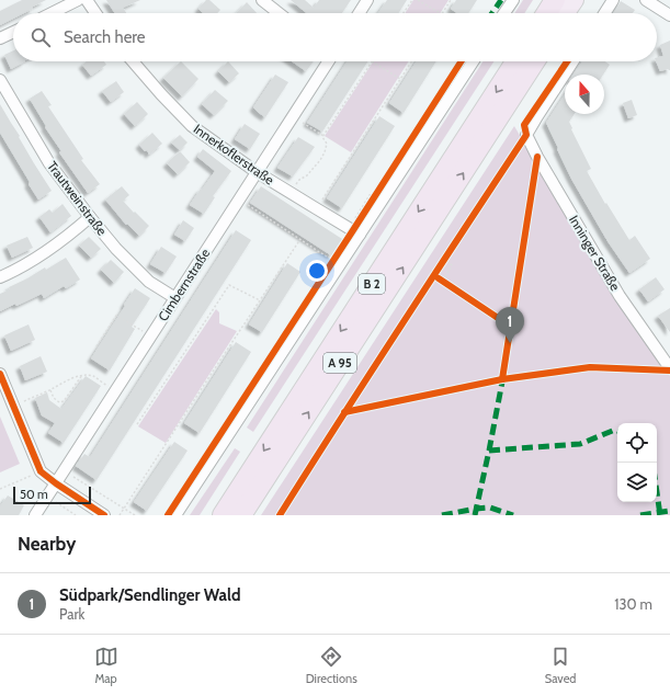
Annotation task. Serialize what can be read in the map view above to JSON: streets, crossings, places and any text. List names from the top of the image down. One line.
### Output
{"streets":{"highway":["B 2","A 95"],"street":["Innerkoflerstraße","Trautweinstraße","Inninger Straße","Cimbernstraße"]},"crossings":[["Innerkoflerstraße","Cimbernstraße"],["Trautweinstraße","Cimbernstraße"]],"scale_bar":"50 m","north":"top","page":{"search":"Search here","pins":"1","scale":"50 m","heading":"Nearby","list":[{"mark":"1","name":"Südpark/Sendlinger Wald","note":"Park","value":"130 m"}],"nav":["Map","Directions","Saved"]}}
